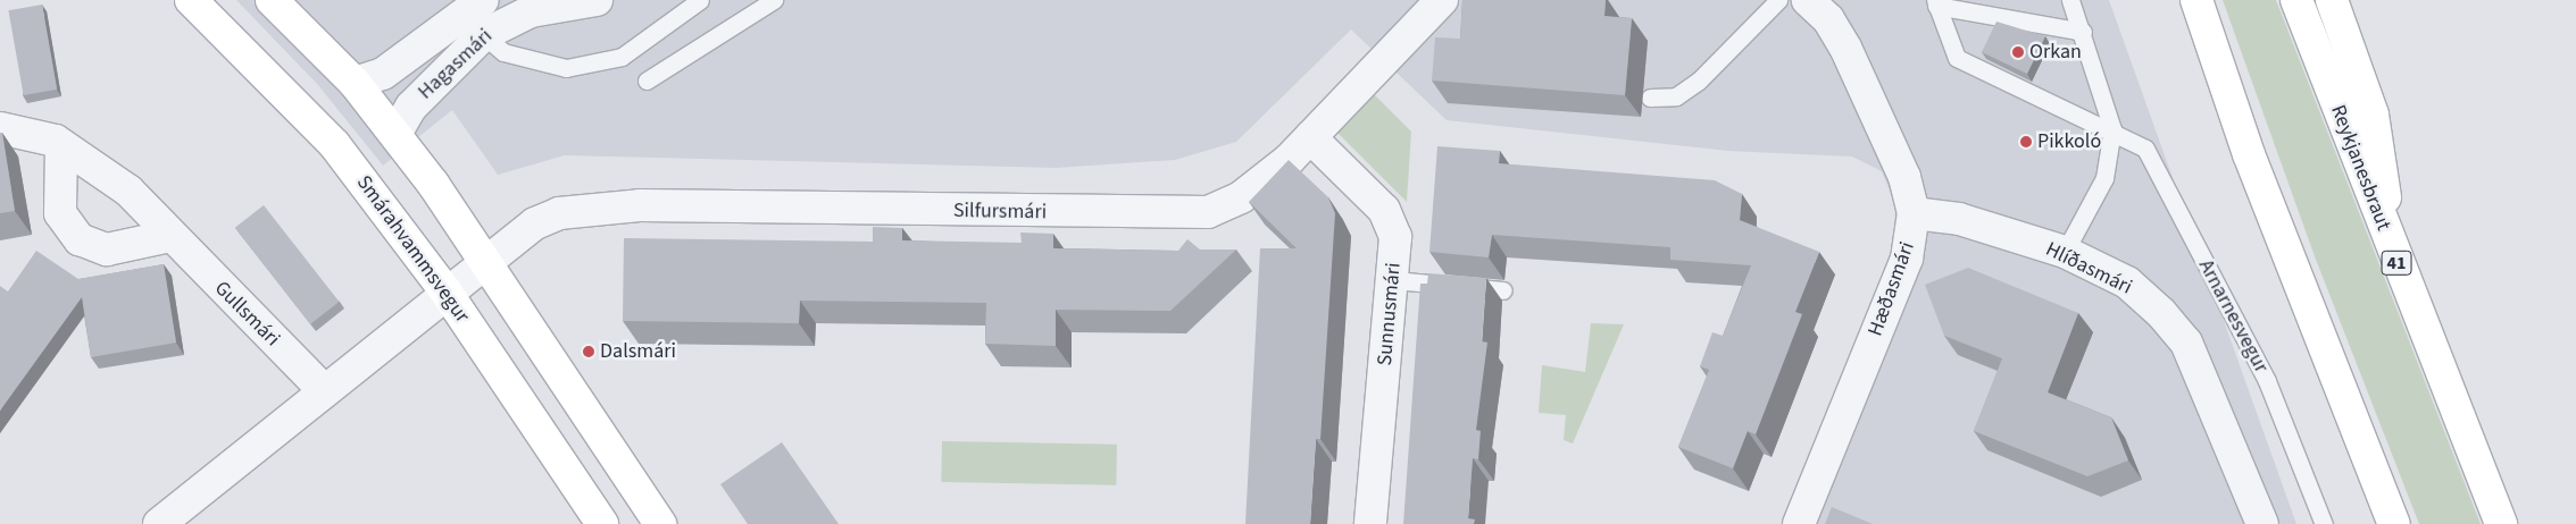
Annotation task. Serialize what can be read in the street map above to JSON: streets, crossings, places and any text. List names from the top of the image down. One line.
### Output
{"streets":{"main road":["Reykjanesbraut","Smárahvammsvegur","41"],"street":["Hagasmári","Silfursmári","Hlíðasmári","Hæðasmári","Gullsmári","Sunnusmári"],"lane":["Arnarnesvegur"]},"crossings":[["Silfursmári","Sunnusmári"],["Hlíðasmári","Hæðasmári"]],"places":["Orkan","Pikkoló","Dalsmári"]}
